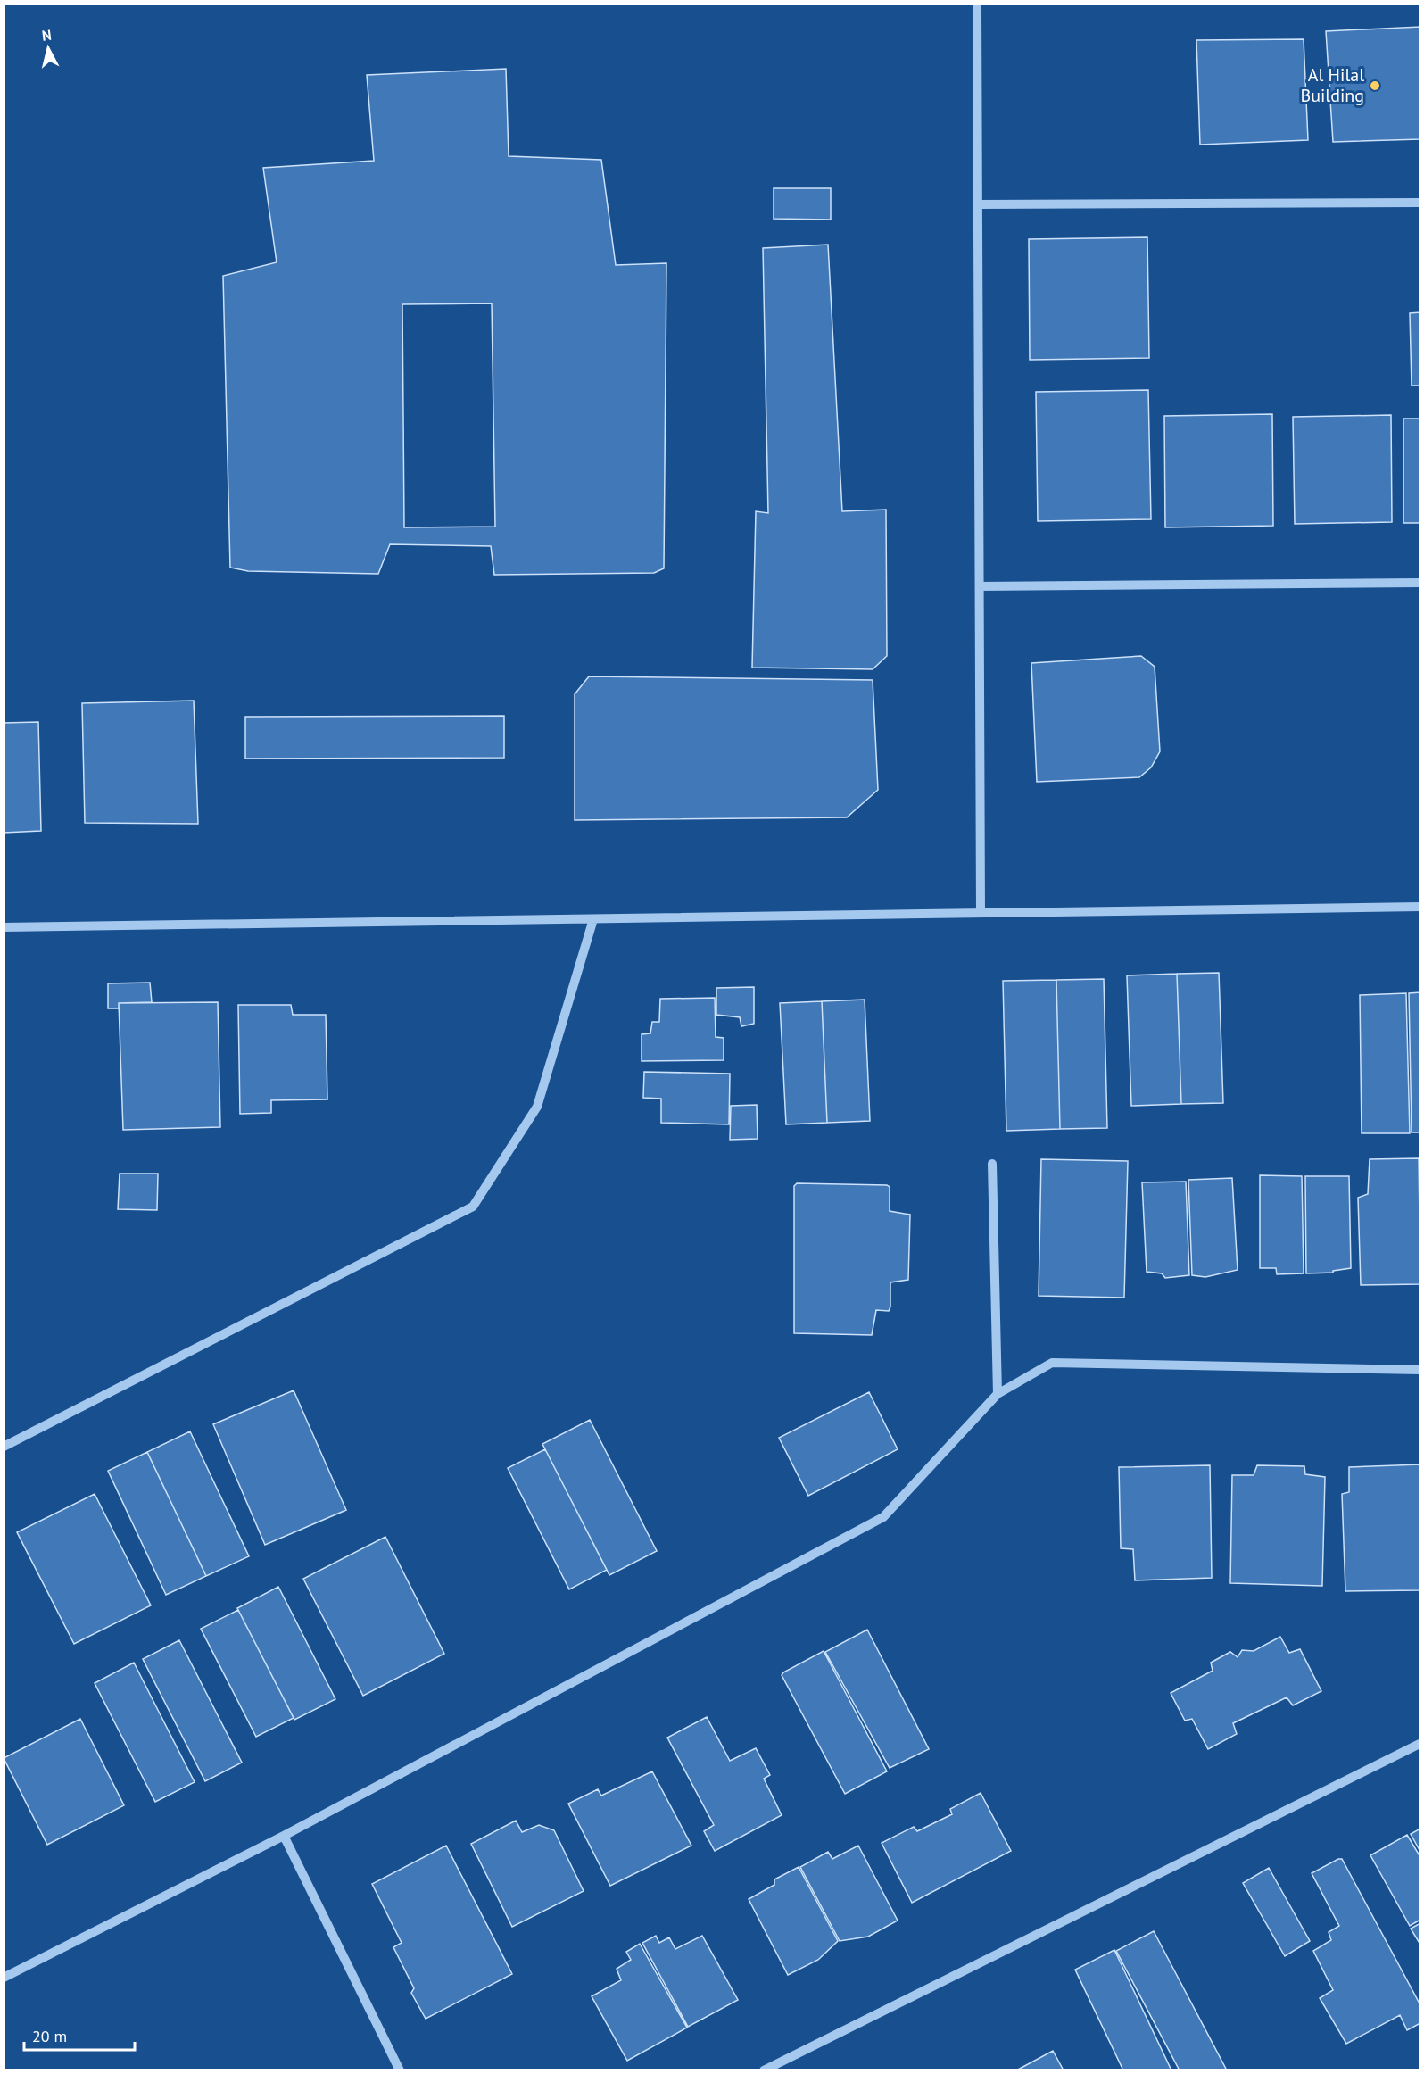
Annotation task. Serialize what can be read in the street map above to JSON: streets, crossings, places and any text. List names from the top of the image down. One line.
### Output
{"places":["Al Hilal Building"],"scale_bar":"20 m","north":"top"}
